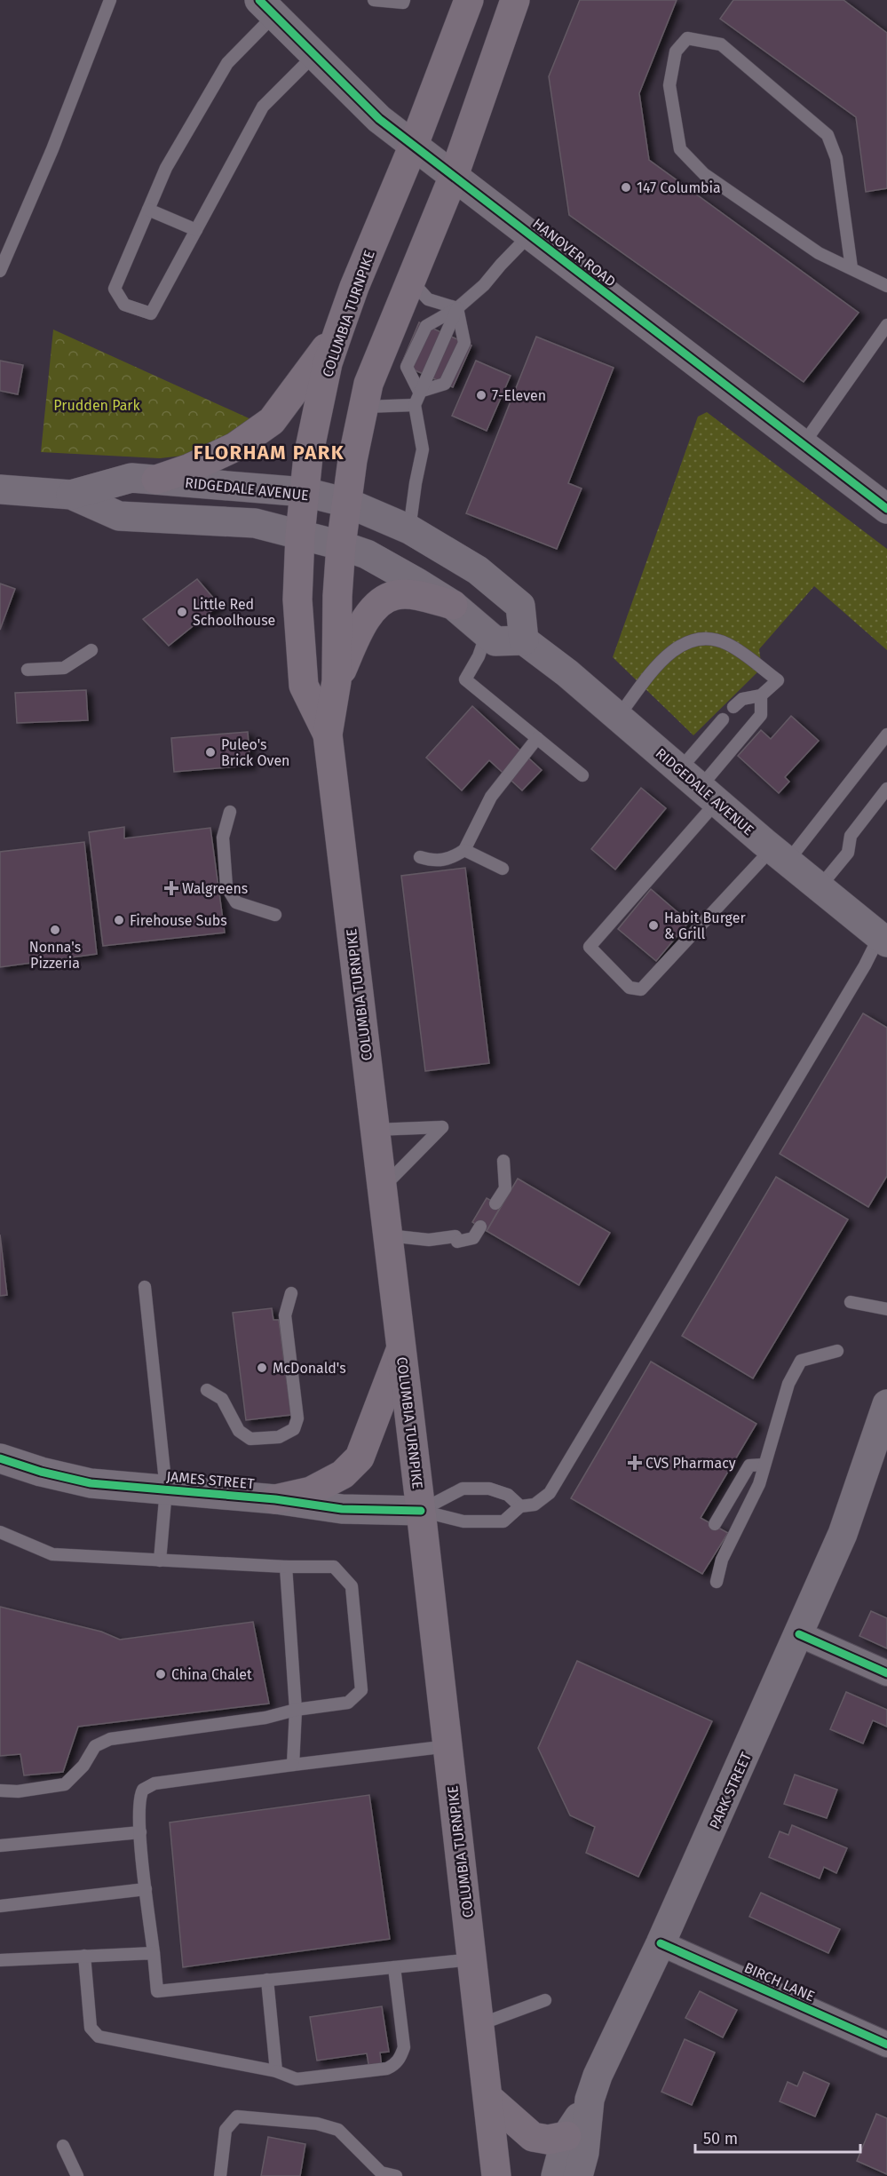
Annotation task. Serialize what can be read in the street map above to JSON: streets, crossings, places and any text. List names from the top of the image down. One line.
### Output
{"streets":{"main road":["HANOVER ROAD","COLUMBIA TURNPIKE","RIDGEDALE AVENUE","JAMES STREET","PARK STREET"],"street":["BIRCH LANE"]},"crossings":[["HANOVER ROAD","COLUMBIA TURNPIKE"],["COLUMBIA TURNPIKE","RIDGEDALE AVENUE"],["COLUMBIA TURNPIKE","JAMES STREET"],["PARK STREET","BIRCH LANE"]],"districts":["FLORHAM PARK"],"parks":["Prudden Park"],"places":{"other":["147 Columbia","7-Eleven","Little Red Schoolhouse","Puleo's Brick Oven","Firehouse Subs","Habit Burger & Grill","Nonna's Pizzeria","McDonald's","China Chalet"],"health":["Walgreens","CVS Pharmacy"]},"scale_bar":"50 m"}
